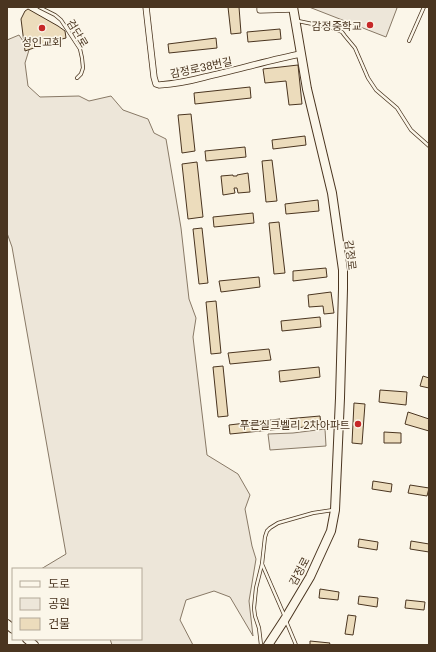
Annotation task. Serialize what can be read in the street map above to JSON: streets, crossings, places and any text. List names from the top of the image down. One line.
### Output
{"streets":{"street":["감정로38번길","감정로"],"lane":["검단로"]},"crossings":[["감정로38번길","감정로"]],"places":["감정중학교","성인교회","푸른실크벨리 2차아파트"],"legend":["도로","공원","건물"]}
